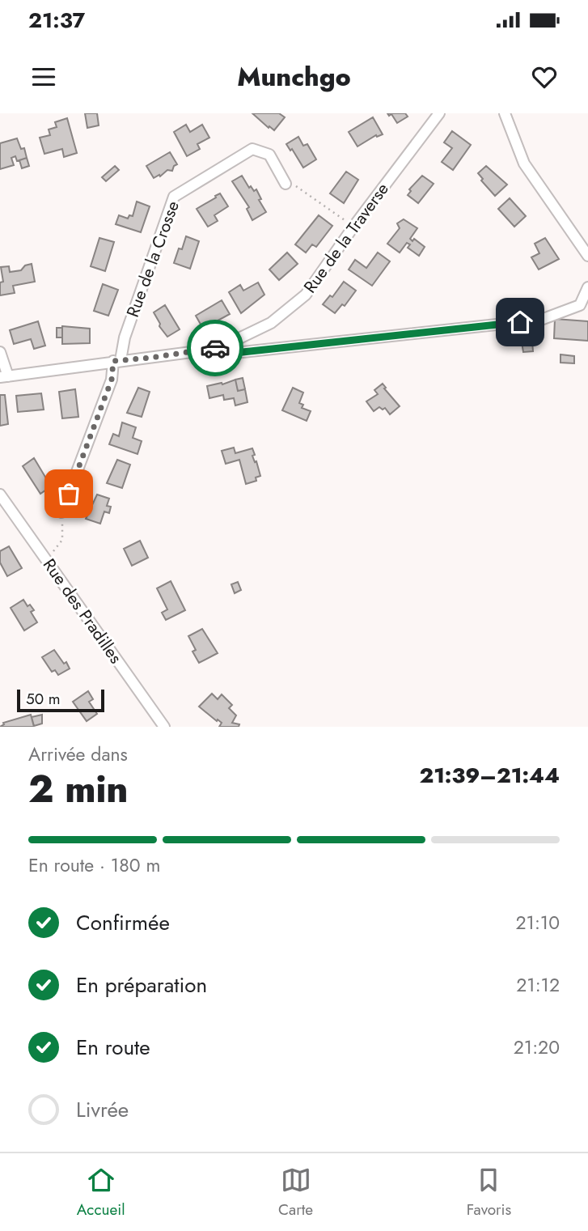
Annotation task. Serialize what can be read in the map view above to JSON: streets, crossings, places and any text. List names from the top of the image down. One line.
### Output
{"streets":{"street":["Rue de la Traverse","Rue de la Crosse","Rue des Pradilles"]},"crossings":[["Rue de la Traverse","Rue de la Crosse"]],"scale_bar":"50 m","page":{"status":"21:37","header":"Munchgo","scale":"50 m","heading":["2 min","Arrivée dans","21:39–21:44"],"bar":"En route · 180 m","list":[["Confirmée","21:10"],["En préparation","21:12"],["En route","21:20"],"Livrée"],"tabs":["Accueil","Carte","Favoris"]}}
